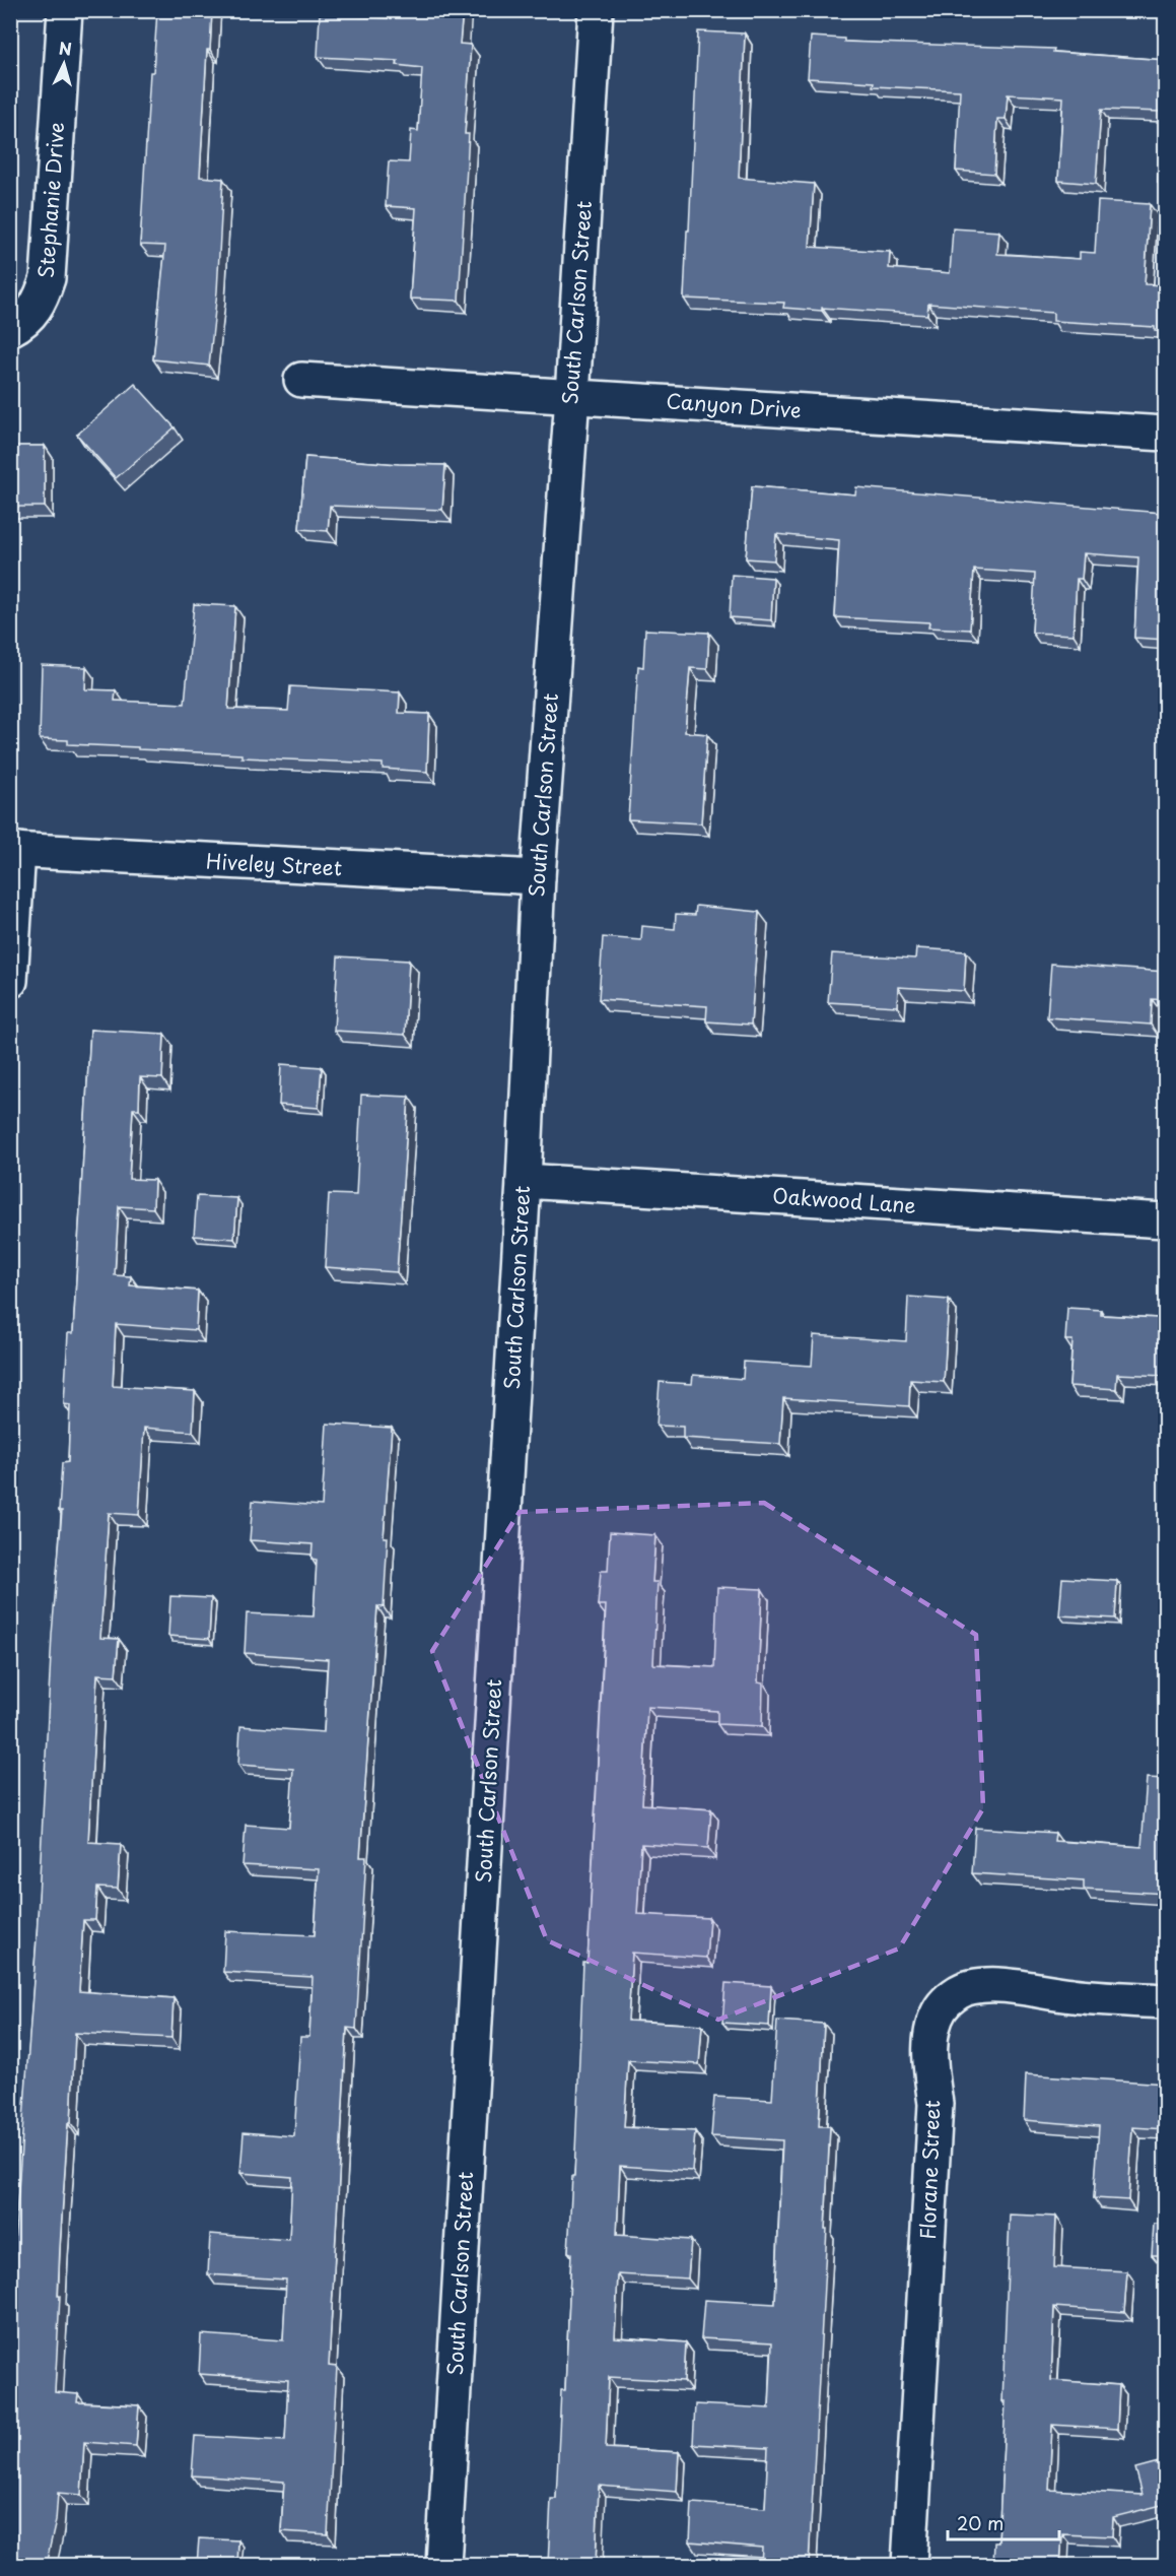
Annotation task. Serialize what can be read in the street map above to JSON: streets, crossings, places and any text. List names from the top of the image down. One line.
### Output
{"streets":{"street":["Stephanie Drive","South Carlson Street","Canyon Drive","Hiveley Street","Oakwood Lane","Florane Street"]},"crossings":[["South Carlson Street","Canyon Drive"],["South Carlson Street","Hiveley Street"],["South Carlson Street","Oakwood Lane"]],"scale_bar":"20 m","north":"top"}
